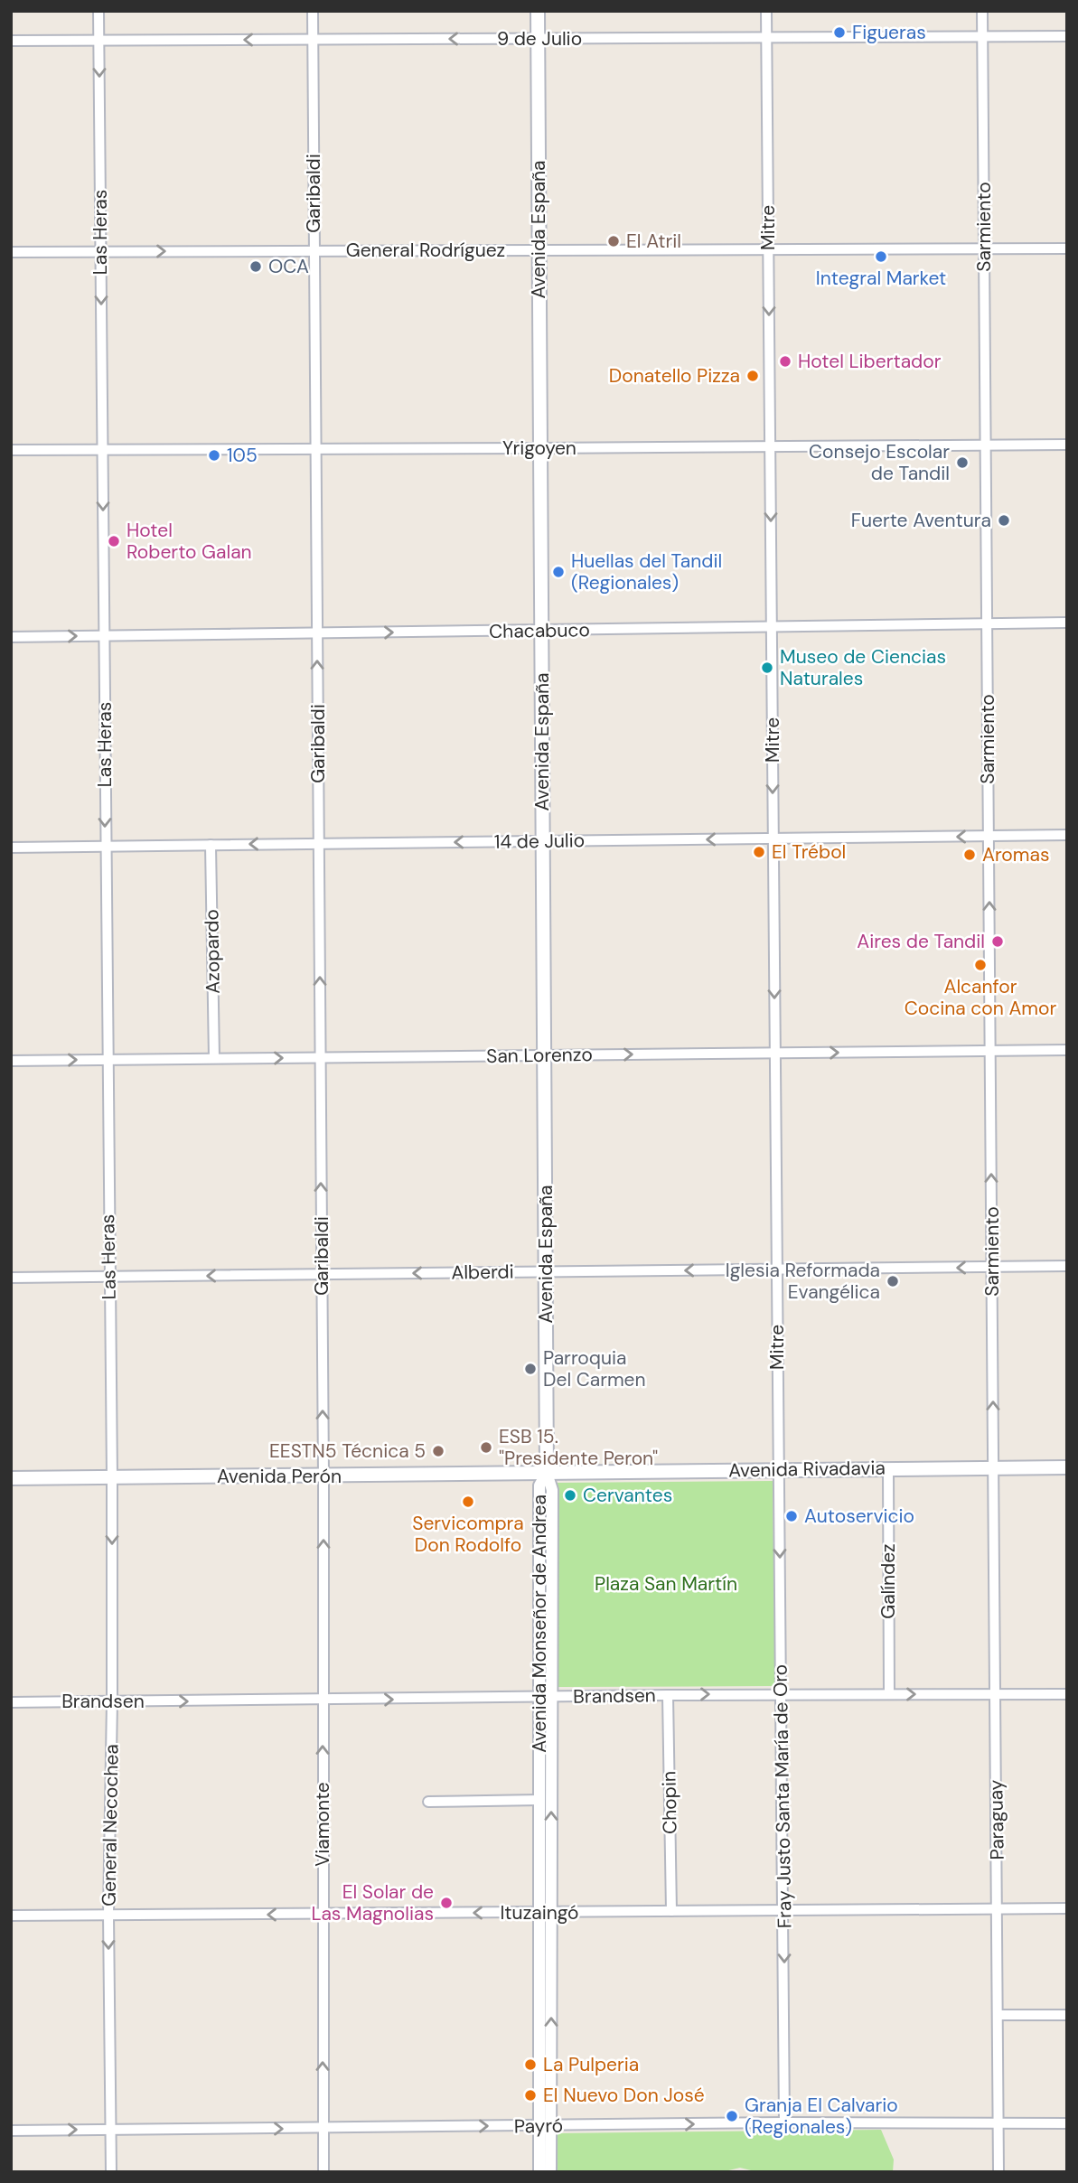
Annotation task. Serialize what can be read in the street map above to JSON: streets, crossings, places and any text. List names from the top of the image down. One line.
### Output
{"streets":{"main road":["Avenida España","Avenida Rivadavia","Avenida Perón"],"street":["9 de Julio","Garibaldi","Sarmiento","Mitre","Las Heras","General Rodríguez","Yrigoyen","Chacabuco","14 de Julio","Azopardo","San Lorenzo","Alberdi","Galíndez","Avenida Monseñor de Andrea","Brandsen","Fray Justo Santa María de Oro","Chopin","Paraguay","Viamonte","General Necochea","Ituzaingó","Payró"]},"crossings":[["9 de Julio","Garibaldi"],["9 de Julio","Sarmiento"],["9 de Julio","Mitre"],["9 de Julio","Avenida España"],["9 de Julio","Las Heras"],["Garibaldi","General Rodríguez"],["Garibaldi","Yrigoyen"],["Garibaldi","Chacabuco"],["Garibaldi","14 de Julio"],["Garibaldi","San Lorenzo"],["Garibaldi","Alberdi"],["Garibaldi","Avenida Perón"],["Garibaldi","Viamonte"],["Sarmiento","General Rodríguez"],["Sarmiento","Yrigoyen"],["Sarmiento","Chacabuco"],["Sarmiento","14 de Julio"],["Sarmiento","San Lorenzo"],["Sarmiento","Alberdi"],["Sarmiento","Avenida Rivadavia"],["Sarmiento","Paraguay"],["Mitre","General Rodríguez"],["Mitre","Yrigoyen"],["Mitre","Chacabuco"],["Mitre","14 de Julio"],["Mitre","San Lorenzo"],["Mitre","Alberdi"],["Mitre","Avenida Rivadavia"],["Mitre","Fray Justo Santa María de Oro"],["Avenida España","General Rodríguez"],["Avenida España","Yrigoyen"],["Avenida España","Chacabuco"],["Avenida España","14 de Julio"],["Avenida España","San Lorenzo"],["Avenida España","Alberdi"],["Avenida España","Avenida Rivadavia"],["Avenida España","Avenida Perón"],["Avenida España","Avenida Monseñor de Andrea"],["Las Heras","General Rodríguez"],["Las Heras","Yrigoyen"],["Las Heras","Chacabuco"],["Las Heras","14 de Julio"],["Las Heras","San Lorenzo"],["Las Heras","Alberdi"],["Las Heras","Avenida Perón"],["Las Heras","General Necochea"],["14 de Julio","Azopardo"],["Azopardo","San Lorenzo"],["Avenida Rivadavia","Avenida Perón"],["Avenida Rivadavia","Galíndez"],["Avenida Rivadavia","Avenida Monseñor de Andrea"],["Avenida Rivadavia","Fray Justo Santa María de Oro"],["Avenida Rivadavia","Paraguay"],["Avenida Perón","Avenida Monseñor de Andrea"],["Avenida Perón","Viamonte"],["Avenida Perón","General Necochea"],["Galíndez","Brandsen"],["Avenida Monseñor de Andrea","Brandsen"],["Avenida Monseñor de Andrea","Ituzaingó"],["Avenida Monseñor de Andrea","Payró"],["Brandsen","Fray Justo Santa María de Oro"],["Brandsen","Chopin"],["Brandsen","Paraguay"],["Brandsen","Viamonte"],["Brandsen","General Necochea"],["Fray Justo Santa María de Oro","Ituzaingó"],["Fray Justo Santa María de Oro","Payró"],["Chopin","Ituzaingó"],["Paraguay","Ituzaingó"],["Paraguay","Payró"],["Viamonte","Ituzaingó"],["Viamonte","Payró"],["General Necochea","Ituzaingó"],["General Necochea","Payró"]],"one_way":["9 de Julio","Garibaldi","Sarmiento","Mitre","Las Heras","14 de Julio","San Lorenzo","Alberdi","Brandsen","Fray Justo Santa María de Oro","Viamonte","General Necochea","Ituzaingó","Payró"],"parks":["Plaza San Martín"],"places":["Figueras","El Atril","Integral Market","OCA","Hotel Libertador","Donatello Pizza","105","Consejo Escolar de Tandil","Fuerte Aventura","Hotel Roberto Galan","Huellas del Tandil (Regionales)","Museo de Ciencias Naturales","El Trébol","Aromas","Aires de Tandil","Alcanfor Cocina con Amor","Iglesia Reformada Evangélica","Parroquia Del Carmen","ESB 15. \"Presidente Peron\"","EESTN5 Técnica 5","Cervantes","Servicompra Don Rodolfo","Autoservicio","El Solar de Las Magnolias","La Pulperia","El Nuevo Don José","Granja El Calvario (Regionales)"]}
